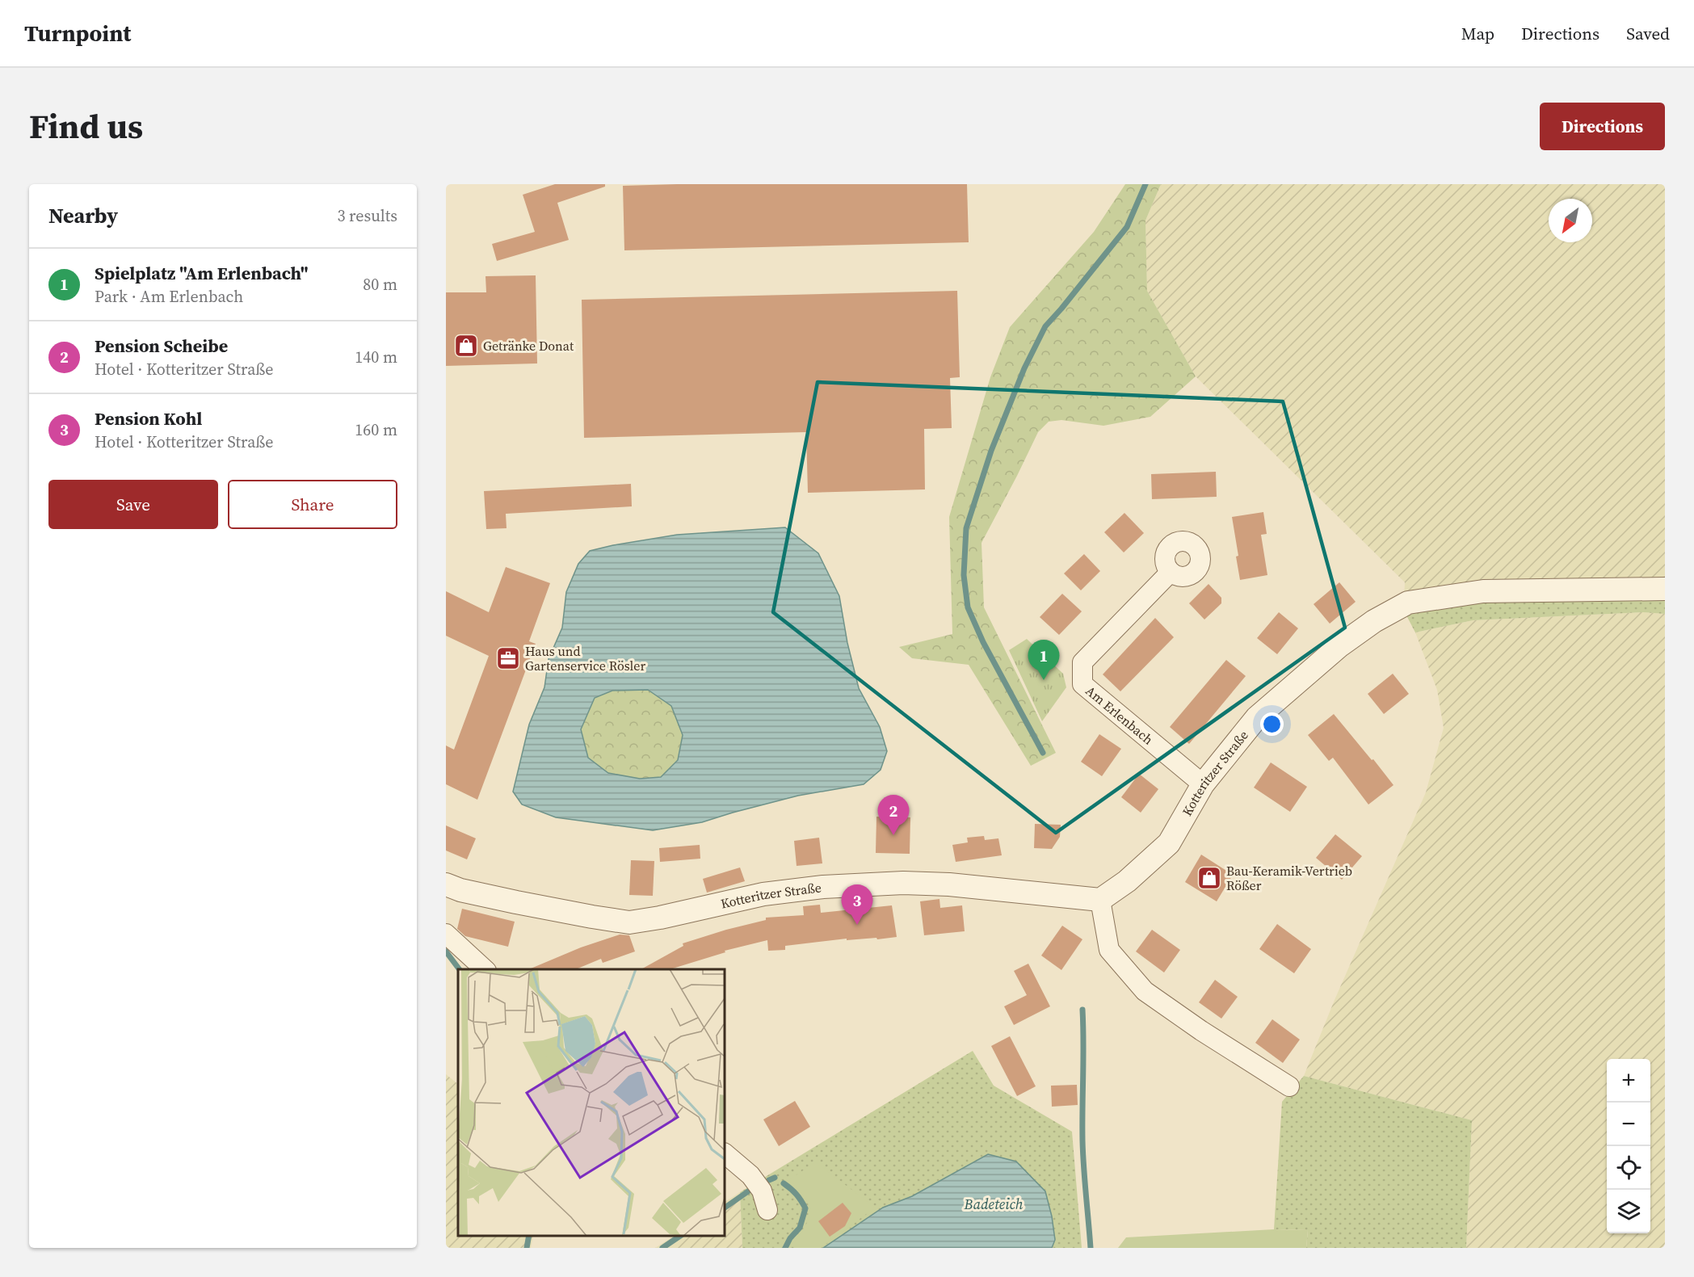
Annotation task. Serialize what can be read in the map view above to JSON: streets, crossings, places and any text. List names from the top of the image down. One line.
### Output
{"streets":{"street":["Am Erlenbach","Kotteritzer Straße"]},"crossings":[["Am Erlenbach","Kotteritzer Straße"]],"water":["Badeteich"],"places":{"shop":["Getränke Donat","Bau-Keramik-Vertrieb Rößer"],"office":["Haus und Gartenservice Rösler"]},"north":"bottom left","page":{"header":"Turnpoint","nav":["Map","Directions","Saved"],"title":"Find us","buttons":["Directions",["Save","Share"]],"heading":["Nearby","3 results"],"list":[{"mark":"1","name":"Spielplatz \"Am Erlenbach\"","note":"Park · Am Erlenbach","value":"80 m"},{"mark":"2","name":"Pension Scheibe","note":"Hotel · Kotteritzer Straße","value":"140 m"},{"mark":"3","name":"Pension Kohl","note":"Hotel · Kotteritzer Straße","value":"160 m"}],"pins":["1","2","3"],"map_buttons":["+","−"]}}
